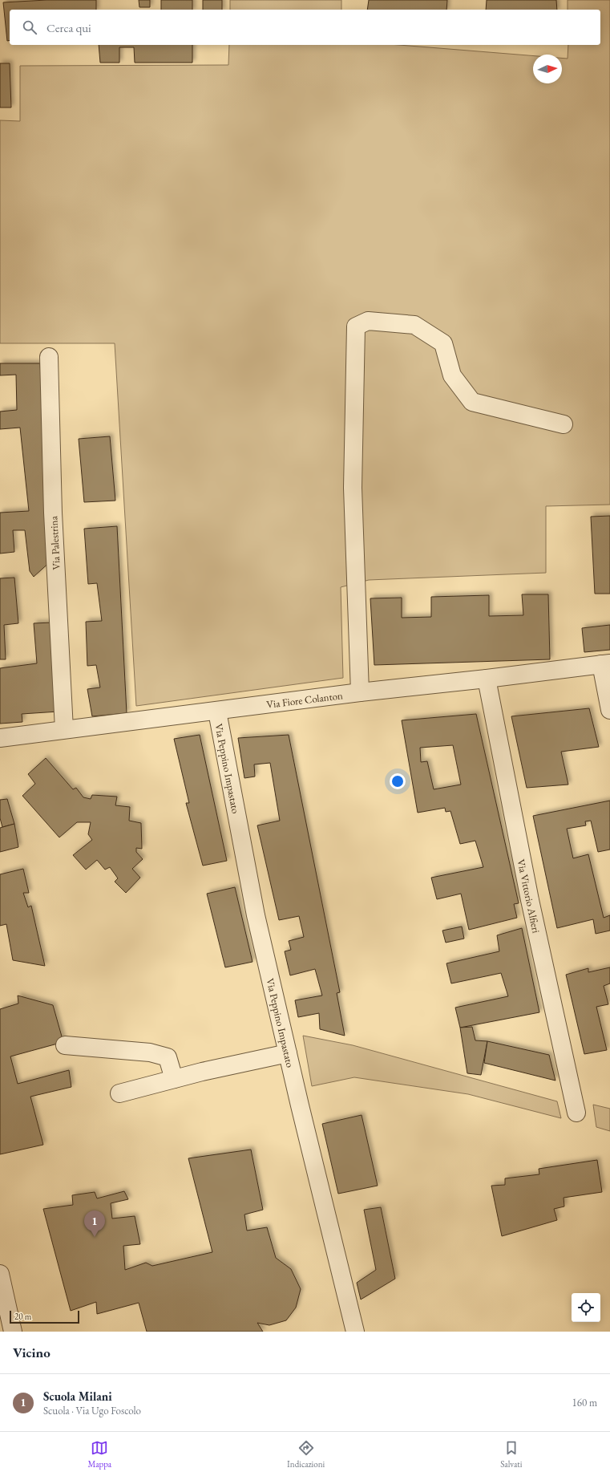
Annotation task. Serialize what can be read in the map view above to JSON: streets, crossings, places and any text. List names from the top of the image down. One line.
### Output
{"streets":{"street":["Via Palestrina","Via Fiore Colanton","Via Peppino Impastato","Via Vittorio Alfieri"]},"crossings":[["Via Palestrina","Via Fiore Colanton"],["Via Fiore Colanton","Via Peppino Impastato"],["Via Fiore Colanton","Via Vittorio Alfieri"]],"scale_bar":"20 m","north":"right","page":{"search":"Cerca qui","pins":"1","scale":"20 m","heading":"Vicino","list":[{"mark":"1","name":"Scuola Milani","note":"Scuola · Via Ugo Foscolo","value":"160 m"}],"nav":["Mappa","Indicazioni","Salvati"]}}
